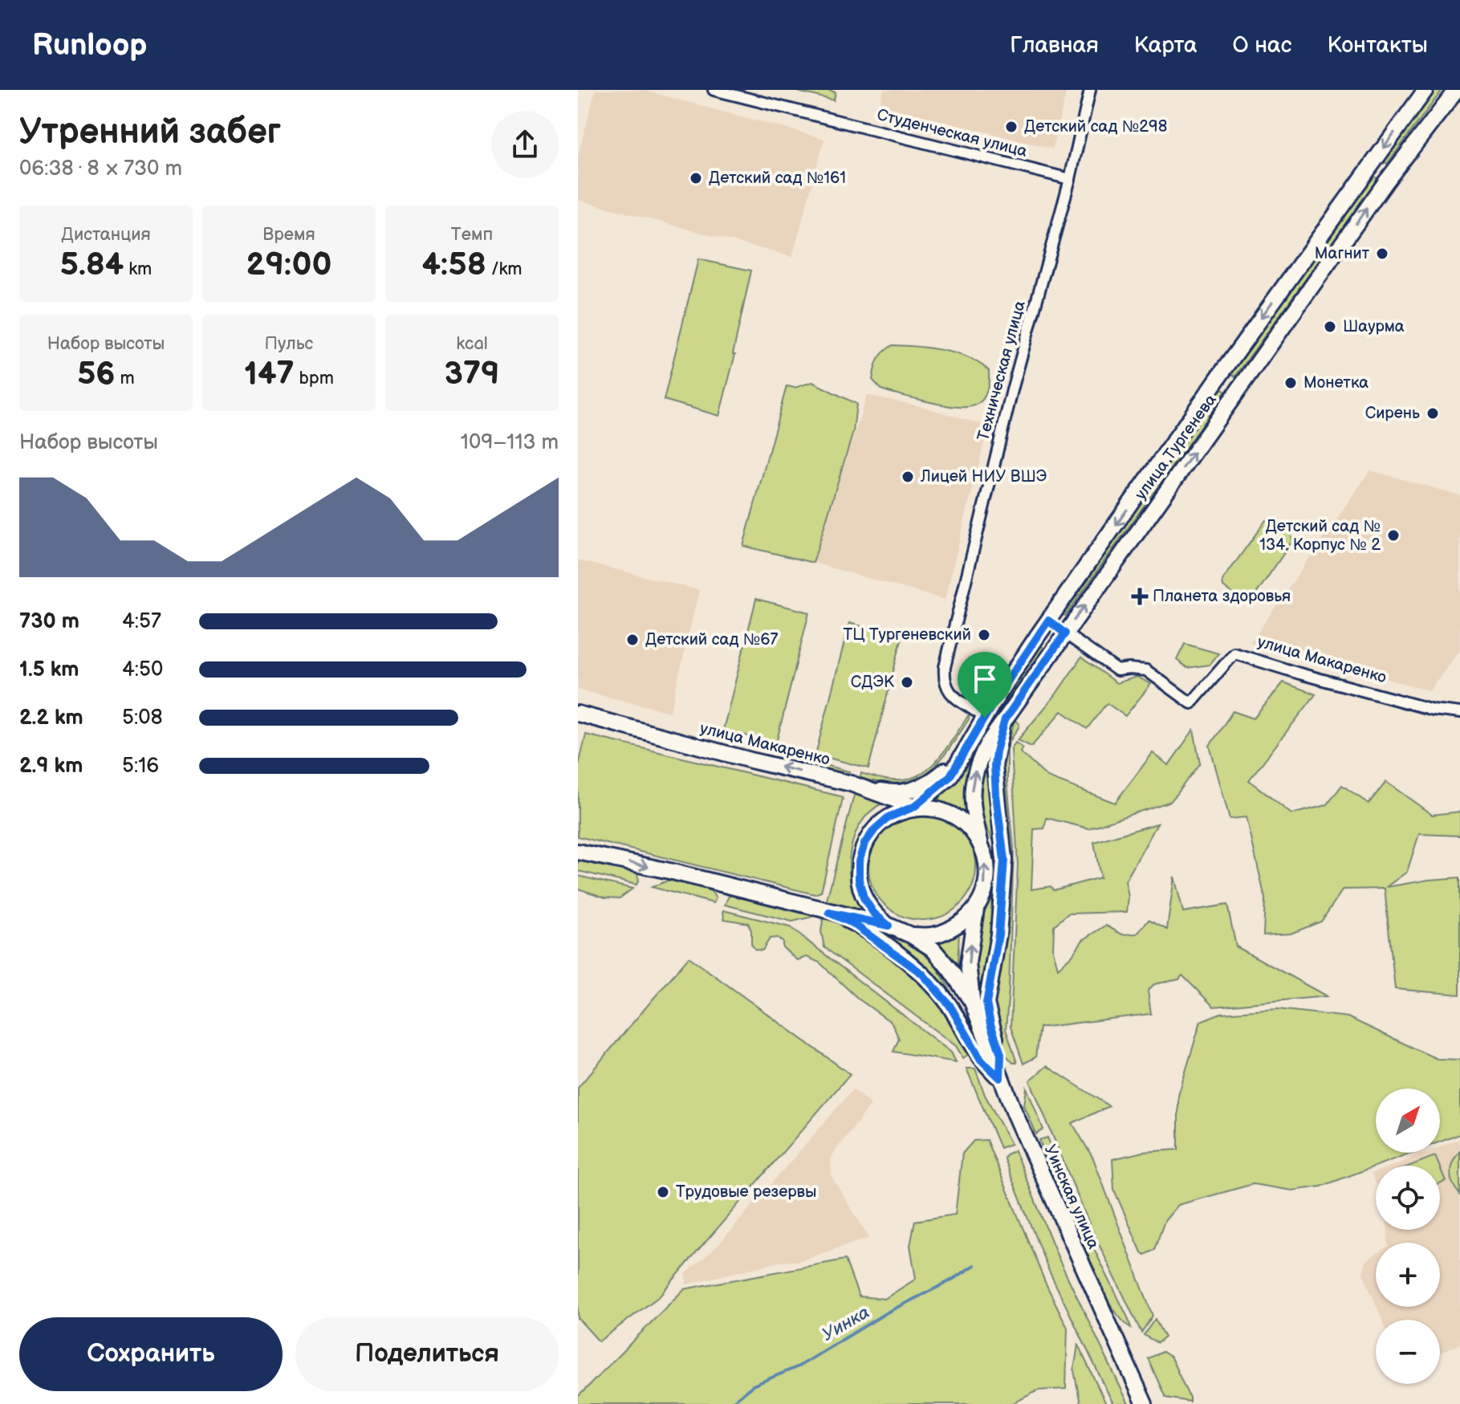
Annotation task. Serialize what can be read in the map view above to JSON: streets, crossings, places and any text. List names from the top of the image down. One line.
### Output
{"streets":{"main road":["улица Тургенева","улица Макаренко","Уинская улица"],"street":["Студенческая улица","Техническая улица"]},"crossings":[["Студенческая улица","Техническая улица"],["Техническая улица","улица Тургенева"],["улица Тургенева","улица Макаренко"]],"one_way":["улица Макаренко"],"water":["Уинка"],"places":{"other":["Детский сад №298","Детский сад №161","Магнит","Шаурма","Монетка","Сирень","Лицей НИУ ВШЭ","Детский сад № 134. Корпус № 2","ТЦ Тургеневский","Детский сад №67","СДЭК","Трудовые резервы"],"health":["Планета здоровья"]},"north":"top right","page":{"header":"Runloop","nav":["Главная","Карта","О нас","Контакты"],"heading":["Утренний забег","06:38 · 8 × 730 m"],"stats":[["Дистанция","5.84 km"],["Время","29:00"],["Темп","4:58 /km"],["Набор высоты","56 m"],["Пульс","147 bpm"],["kcal","379"]],"chart":["Набор высоты","109–113 m"],"list":[{"name":"730 m","note":"4:57"},{"name":"1.5 km","note":"4:50"},{"name":"2.2 km","note":"5:08"},{"name":"2.9 km","note":"5:16"}],"map_buttons":["+","−"],"buttons":["Сохранить","Поделиться"]}}
